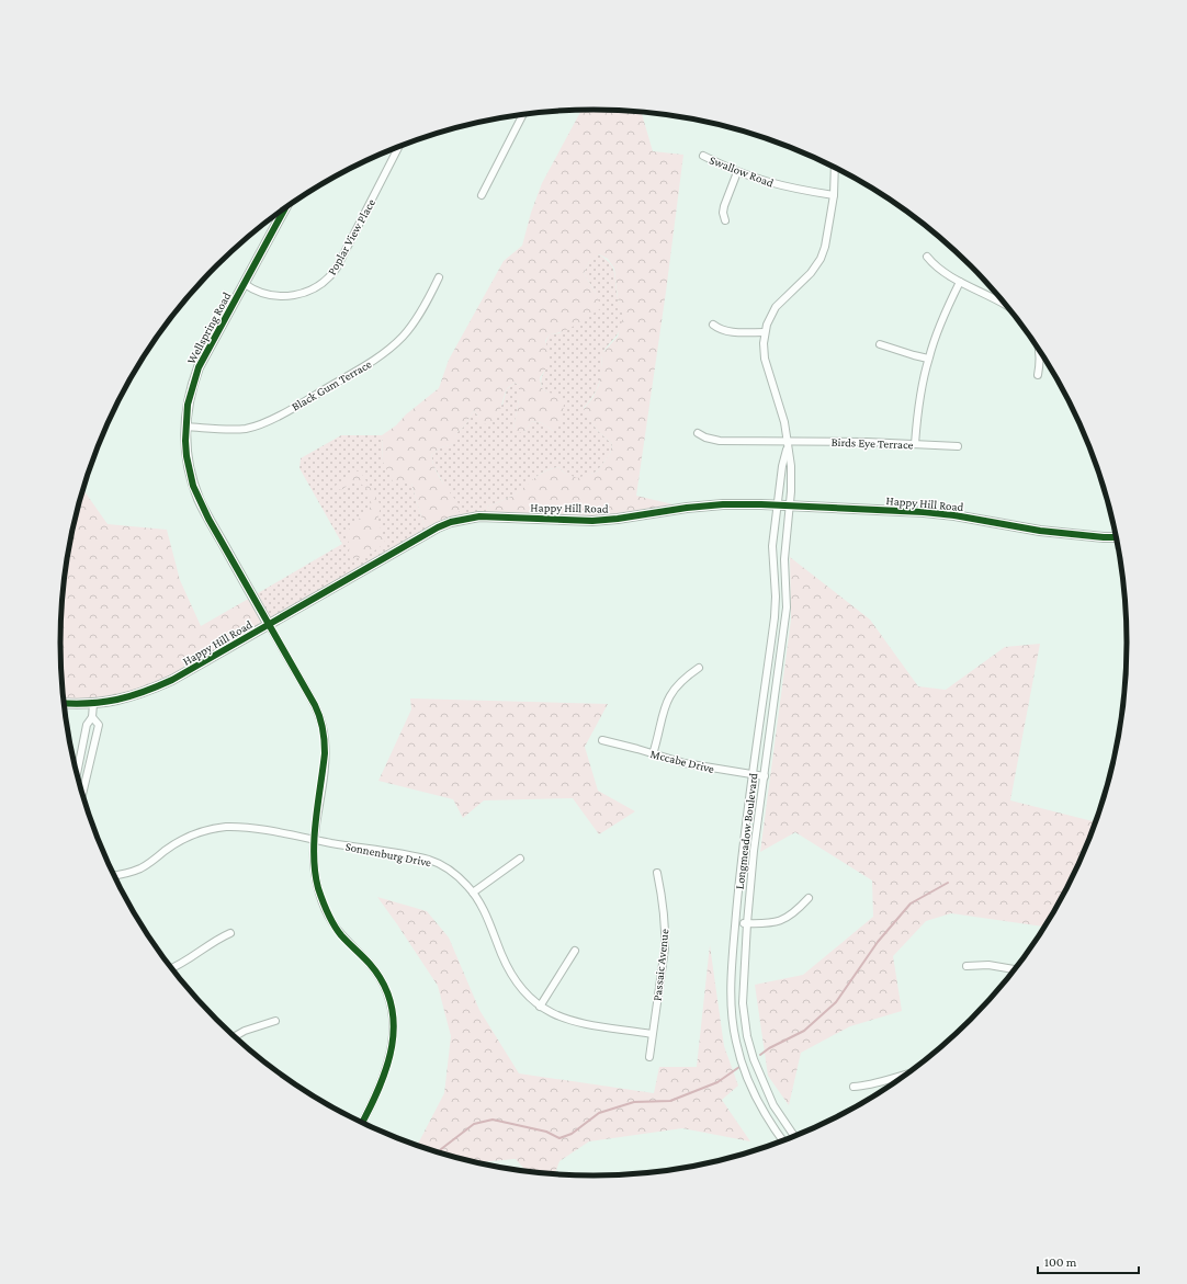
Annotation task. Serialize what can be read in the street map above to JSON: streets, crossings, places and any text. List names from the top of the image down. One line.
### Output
{"streets":{"street":["Swallow Road","Poplar View Place","Wellspring Road","Black Gum Terrace","Birds Eye Terrace","Happy Hill Road","Mccabe Drive","Longmeadow Boulevard","Sonnenburg Drive","Passaic Avenue"]},"crossings":[["Poplar View Place","Wellspring Road"],["Wellspring Road","Black Gum Terrace"],["Wellspring Road","Happy Hill Road"],["Birds Eye Terrace","Longmeadow Boulevard"],["Happy Hill Road","Longmeadow Boulevard"],["Mccabe Drive","Longmeadow Boulevard"],["Sonnenburg Drive","Passaic Avenue"]],"scale_bar":"100 m"}
